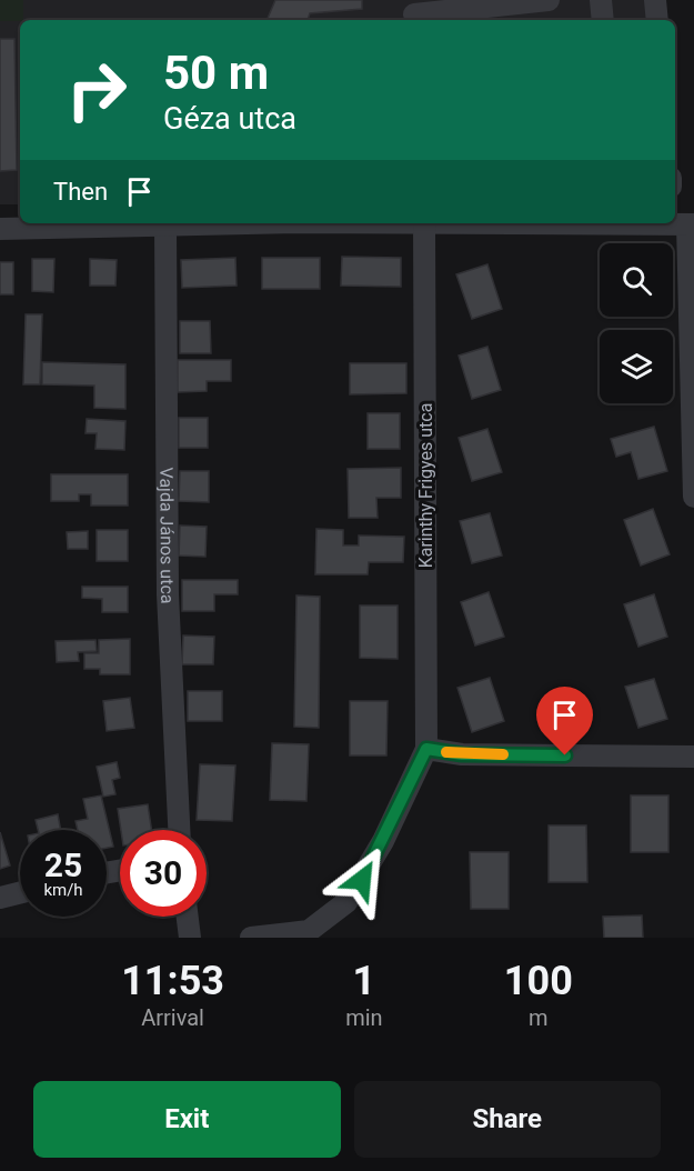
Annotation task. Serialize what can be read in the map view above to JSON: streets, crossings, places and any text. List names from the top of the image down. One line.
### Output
{"streets":{"street":["Karinthy Frigyes utca","Vajda János utca"]},"page":{"turn":["50 m","Géza utca"],"then":"Then","speed":"25 km/h","limit":"30","eta":["11:53","Arrival","1","min","100","m"],"buttons":["Exit","Share"]}}
